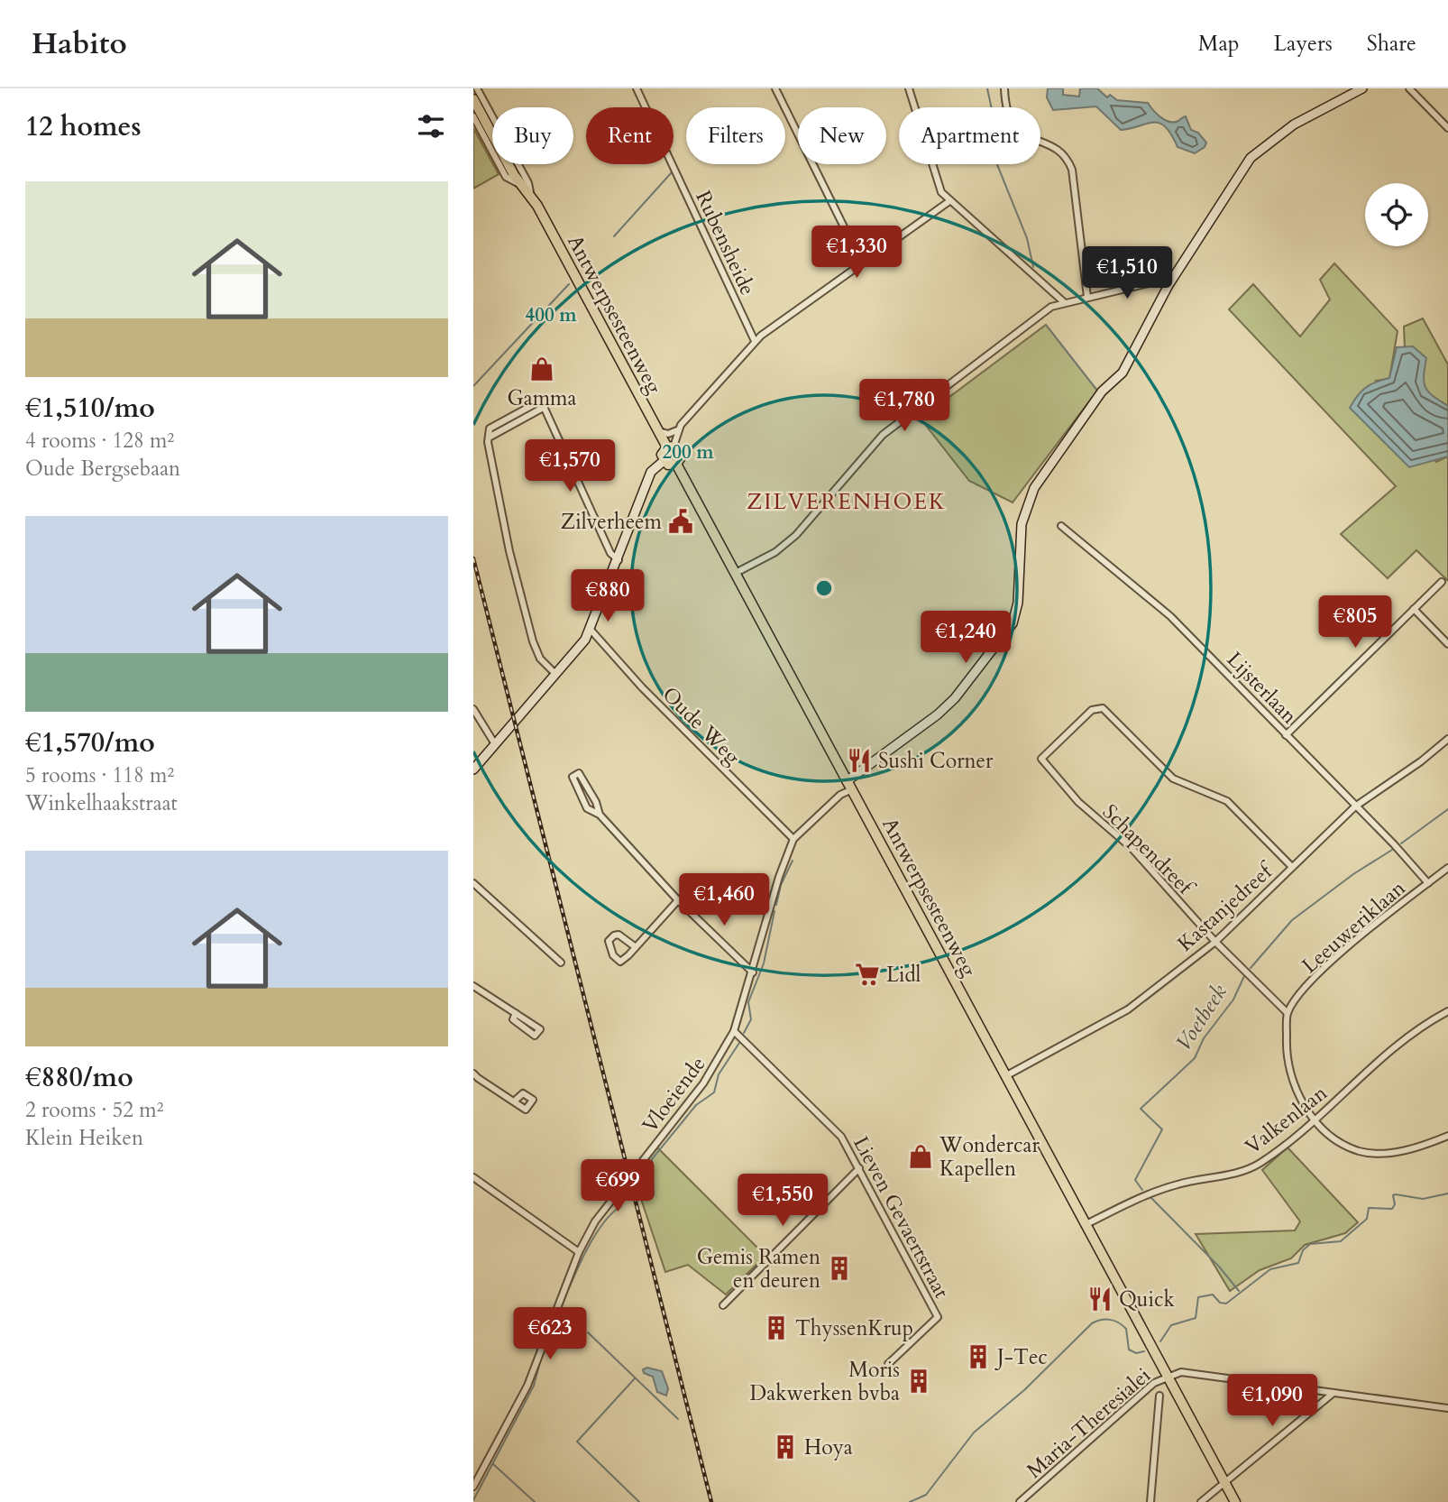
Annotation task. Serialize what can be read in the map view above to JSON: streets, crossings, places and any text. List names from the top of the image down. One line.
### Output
{"streets":{"main road":["Antwerpsesteenweg"],"street":["Rubensheide","Lijsterlaan","Oude Weg","Schapendreef","Kastanjedreef","Leeuweriklaan","Vloeiende","Valkenlaan","Lieven Gevaertstraat","Maria-Theresialei"]},"crossings":[["Antwerpsesteenweg","Kastanjedreef"],["Antwerpsesteenweg","Vloeiende"],["Antwerpsesteenweg","Valkenlaan"],["Antwerpsesteenweg","Maria-Theresialei"],["Lijsterlaan","Kastanjedreef"],["Lijsterlaan","Leeuweriklaan"],["Oude Weg","Vloeiende"],["Schapendreef","Kastanjedreef"],["Schapendreef","Leeuweriklaan"],["Vloeiende","Lieven Gevaertstraat"]],"districts":["ZILVERENHOEK"],"water":["Voetbeek"],"places":{"shop":["Gamma","Wondercar Kapellen"],"public building":["Zilverheem"],"restaurant":["Sushi Corner","Quick"],"supermarket":["Lidl"],"building":["Gemis Ramen en deuren","ThyssenKrup","J-Tec","Moris Dakwerken bvba","Hoya"]},"page":{"header":"Habito","nav":["Map","Layers","Share"],"heading":"12 homes","chip":["Buy","Rent","Filters","New","Apartment"],"list":[{"name":"€1,510/mo","note":"4 rooms · 128 m² · Oude Bergsebaan"},{"name":"€1,570/mo","note":"5 rooms · 118 m² · Winkelhaakstraat"},{"name":"€880/mo","note":"2 rooms · 52 m² · Klein Heiken"}],"price":["€1,330","€1,510","€1,780","€1,570","€880","€805","€1,240","€1,460","€699","€1,550","€623","€1,090"]},"rings":["400 m","200 m"]}
